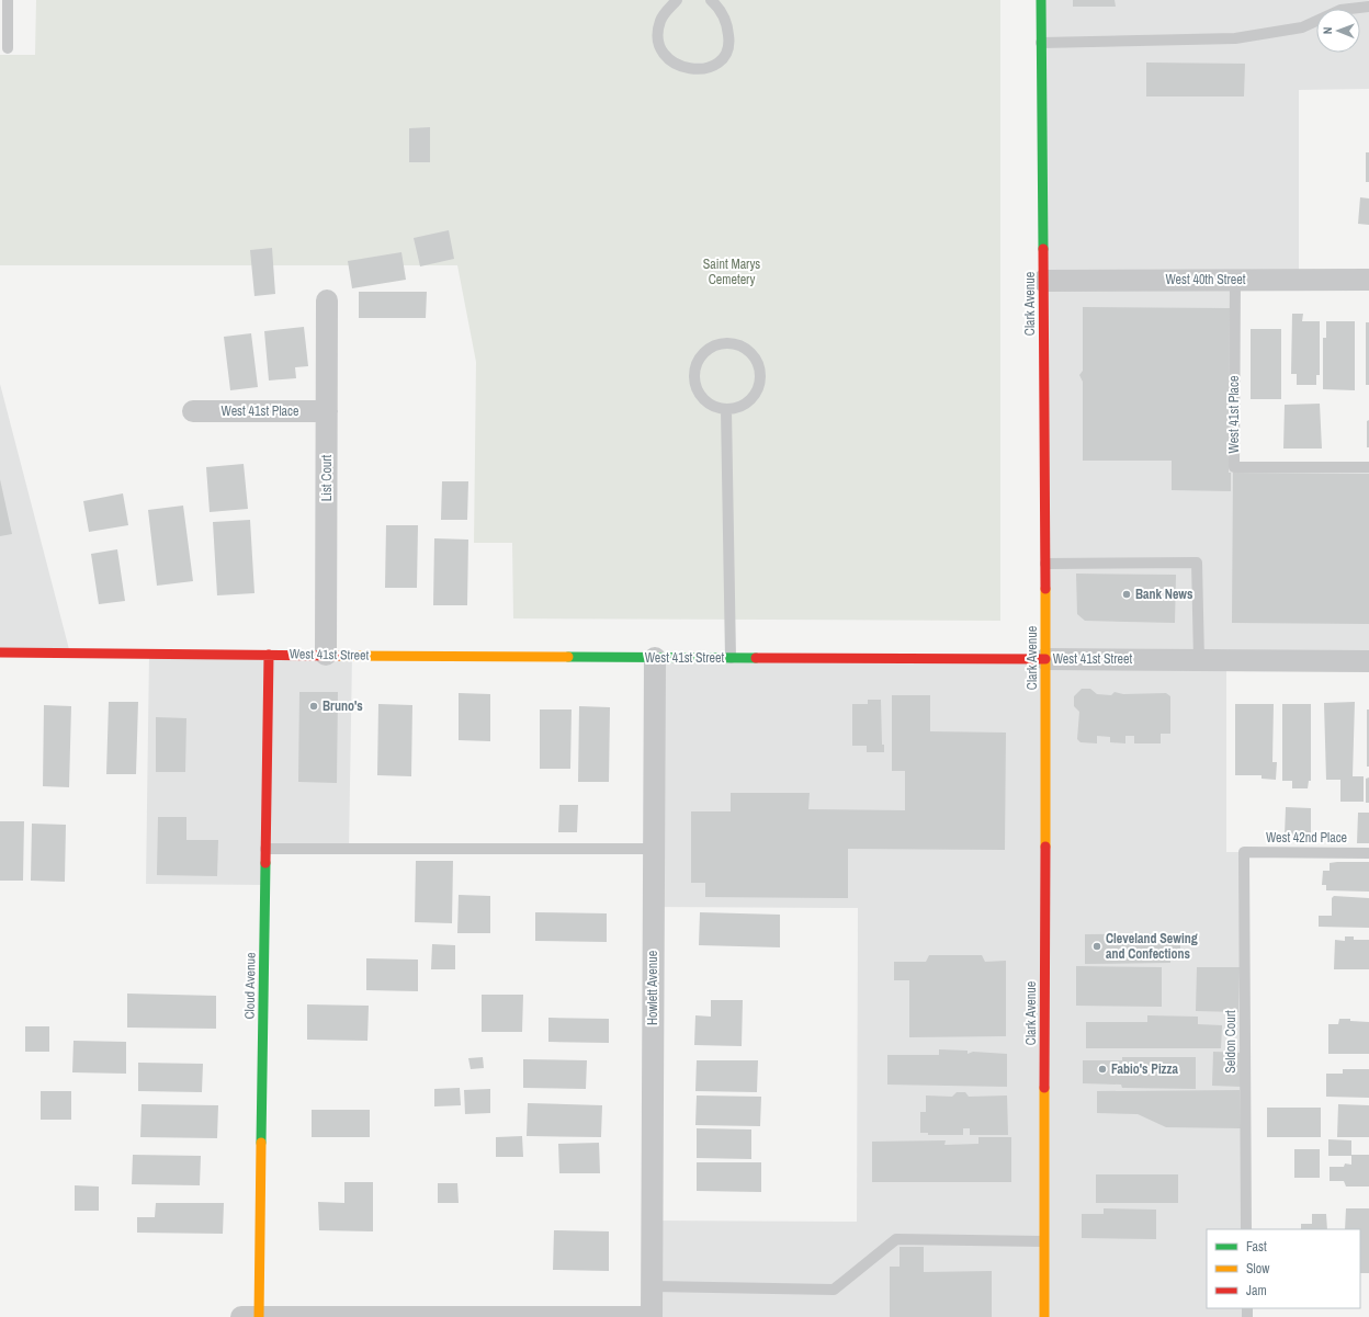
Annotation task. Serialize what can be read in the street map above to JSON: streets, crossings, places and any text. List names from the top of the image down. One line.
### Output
{"streets":{"street":["West 40th Street","Clark Avenue","West 41st Place","List Court","West 41st Street","Cloud Avenue","Howlett Avenue"],"lane":["West 42nd Place","Seldon Court"]},"crossings":[["West 40th Street","Clark Avenue"],["West 40th Street","West 41st Place"],["Clark Avenue","West 41st Street"],["West 41st Place","List Court"],["List Court","West 41st Street"],["West 41st Street","Cloud Avenue"],["West 41st Street","Howlett Avenue"],["West 42nd Place","Seldon Court"]],"parks":["Saint Marys Cemetery"],"places":["Bank News","Bruno's","Cleveland Sewing and Confections","Fabio's Pizza"],"legend":["Fast","Slow","Jam"],"north":"left"}
